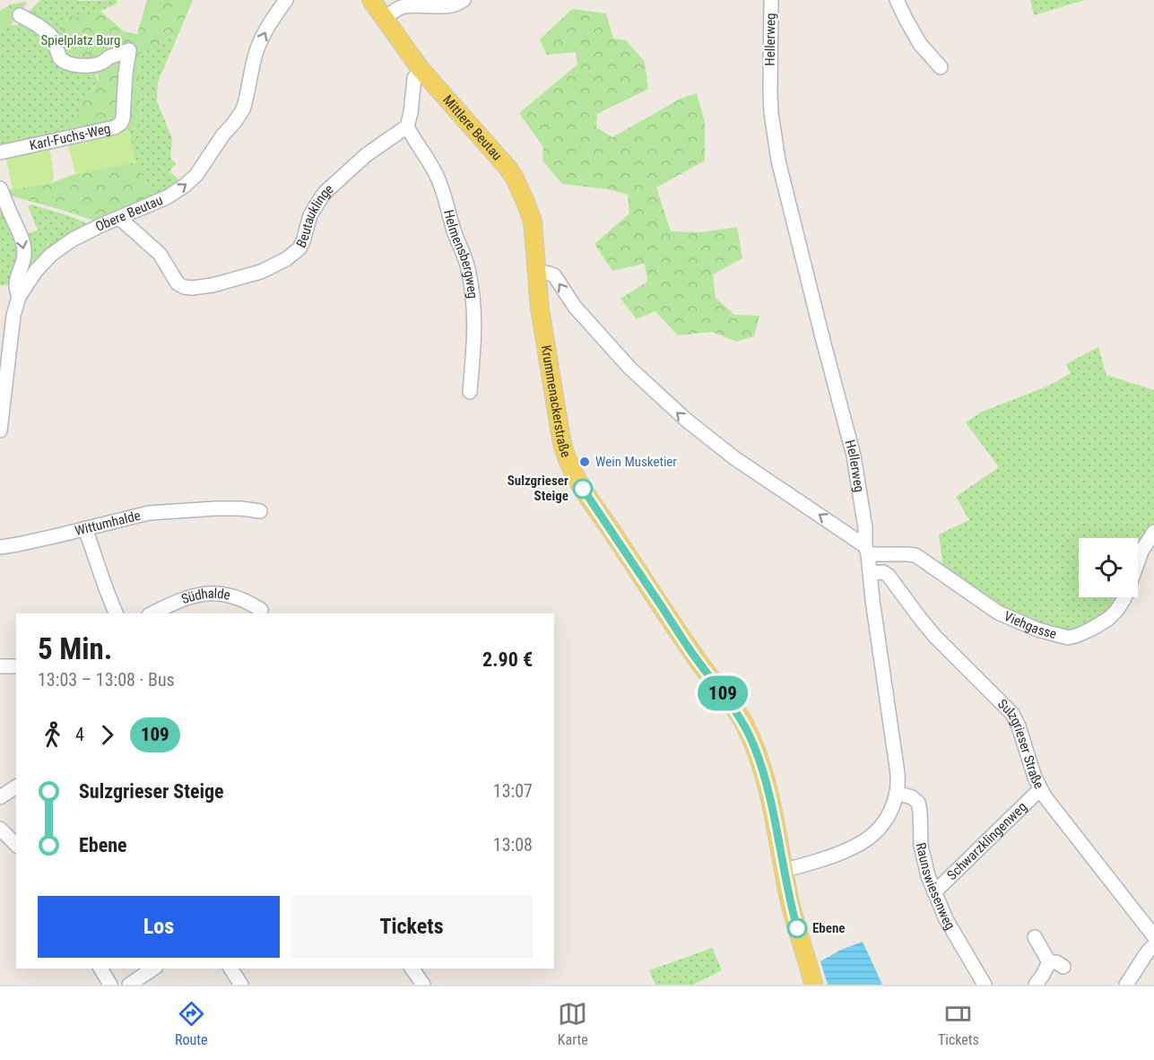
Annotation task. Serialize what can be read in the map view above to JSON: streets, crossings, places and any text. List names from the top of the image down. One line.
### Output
{"streets":{"main road":["Mittlere Beutau","Krummenackerstraße"],"street":["Hellerweg","Karl-Fuchs-Weg","Obere Beutau","Beutauklinge","Helmensbergweg","Wittumhalde","Südhalde","Viehgasse","Sulzgrieser Straße","Schwarzklingenweg","Raunswiesenweg"]},"crossings":[["Hellerweg","Krummenackerstraße"],["Hellerweg","Viehgasse"],["Hellerweg","Sulzgrieser Straße"],["Hellerweg","Raunswiesenweg"],["Mittlere Beutau","Krummenackerstraße"],["Obere Beutau","Beutauklinge"],["Beutauklinge","Helmensbergweg"],["Sulzgrieser Straße","Schwarzklingenweg"],["Schwarzklingenweg","Raunswiesenweg"]],"one_way":["Obere Beutau"],"parks":["Spielplatz Burg"],"places":["Wein Musketier","Sulzgrieser Steige","Ebene"],"lines":["bus line 109"],"page":{"on_map":"109","heading":["5 Min.","13:03 – 13:08 · Bus","2.90 €"],"legs":["4","109"],"list":[{"name":"Sulzgrieser Steige","value":"13:07"},{"name":"Ebene","value":"13:08"}],"buttons":["Los","Tickets"],"tabs":["Route","Karte","Tickets"]}}
